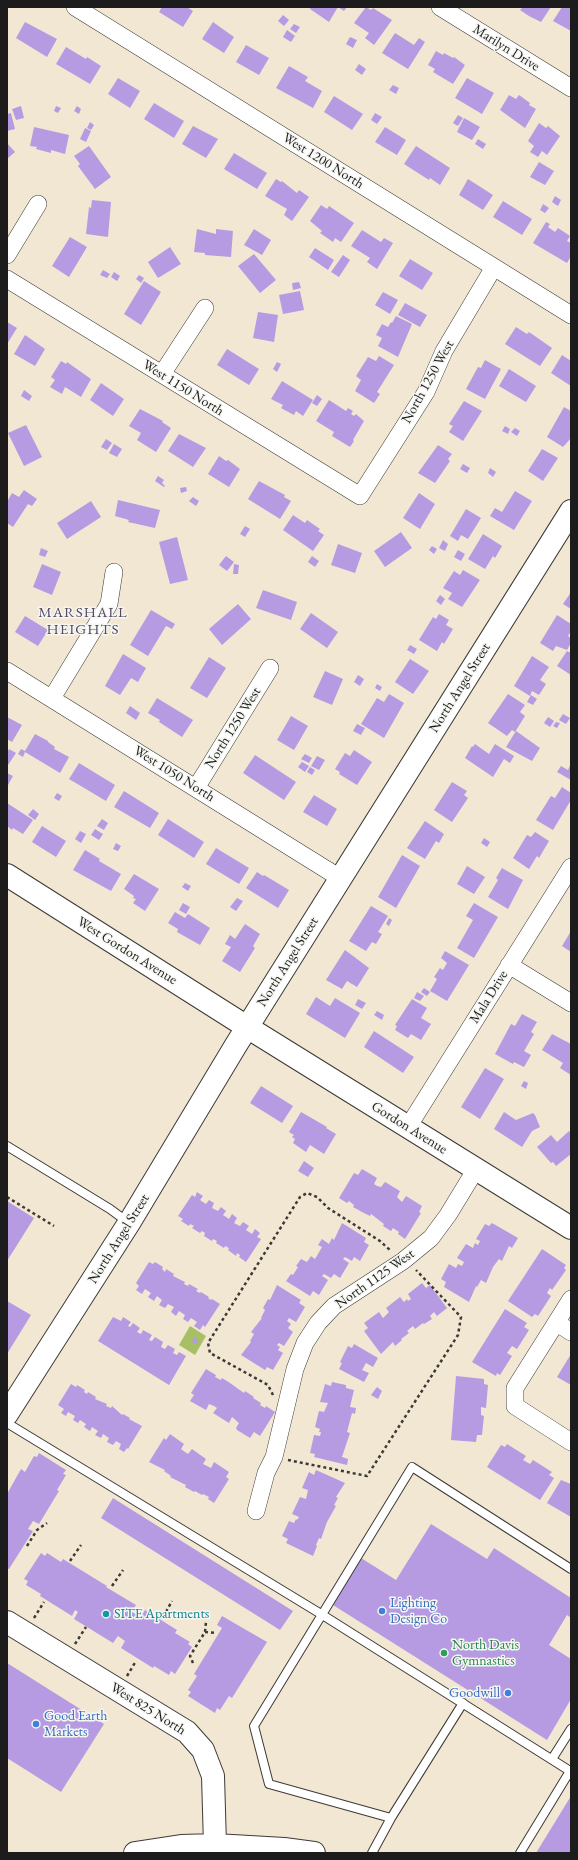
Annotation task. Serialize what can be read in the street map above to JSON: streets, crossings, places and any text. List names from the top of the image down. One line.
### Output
{"streets":{"street":["Marilyn Drive","West 1200 North","North 1250 West","West 1150 North","North Angel Street","West 1050 North","West Gordon Avenue","Mala Drive","Gordon Avenue","North 1125 West","West 825 North"]},"crossings":[["West 1200 North","North 1250 West"],["North 1250 West","West 1150 North"],["North 1250 West","West 1050 North"],["North Angel Street","West 1050 North"],["North Angel Street","West Gordon Avenue"],["North Angel Street","Gordon Avenue"],["West Gordon Avenue","Gordon Avenue"],["Mala Drive","Gordon Avenue"],["Gordon Avenue","North 1125 West"]],"districts":["MARSHALL HEIGHTS"],"places":["Lighting Design Co","SITE Apartments","North Davis Gymnastics","Goodwill","Good Earth Markets"]}
